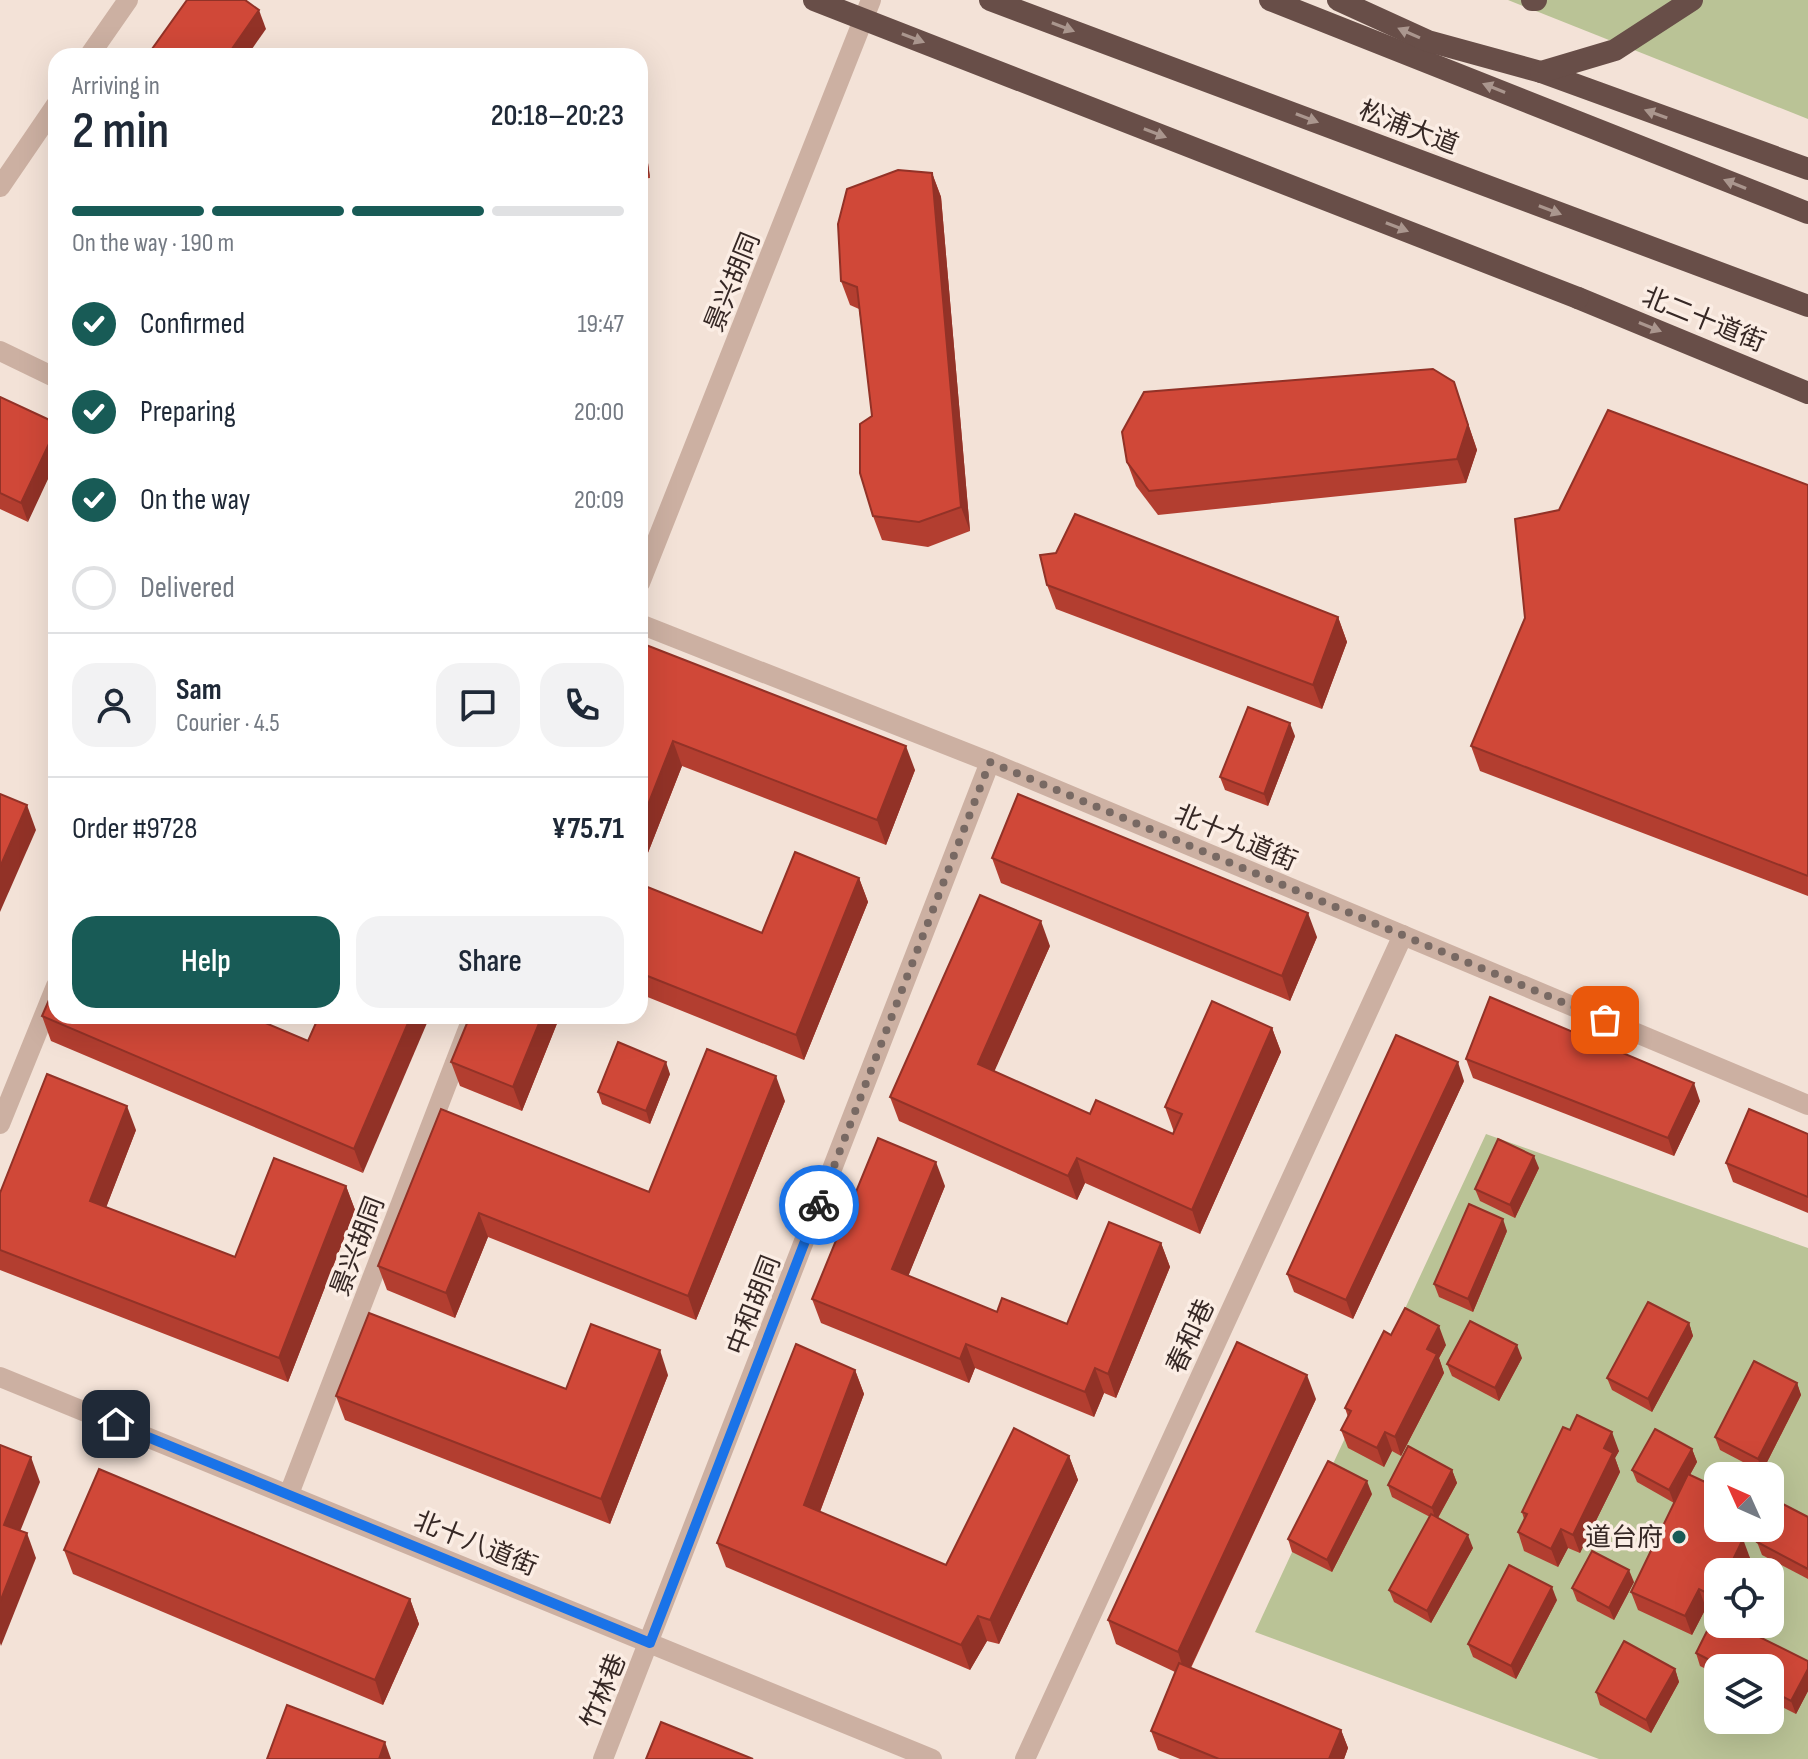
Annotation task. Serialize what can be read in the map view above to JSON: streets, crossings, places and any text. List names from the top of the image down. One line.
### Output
{"streets":{"highway":["松浦大道","北二十道街"],"street":["景兴胡同","北十九道街","中和胡同","春和巷","北十八道街","竹林巷"]},"crossings":[["景兴胡同","北十八道街"],["北十九道街","中和胡同"],["北十九道街","春和巷"],["中和胡同","北十八道街"],["中和胡同","竹林巷"],["北十八道街","竹林巷"]],"places":["道台府"],"north":"top left","page":{"heading":["2 min","Arriving in","20:18–20:23"],"panel":["Sam","Courier · 4.5","Order #9728","¥75.71"],"bar":"On the way · 190 m","list":[["Confirmed","19:47"],["Preparing","20:00"],["On the way","20:09"],"Delivered"],"buttons":["Help","Share"]}}
